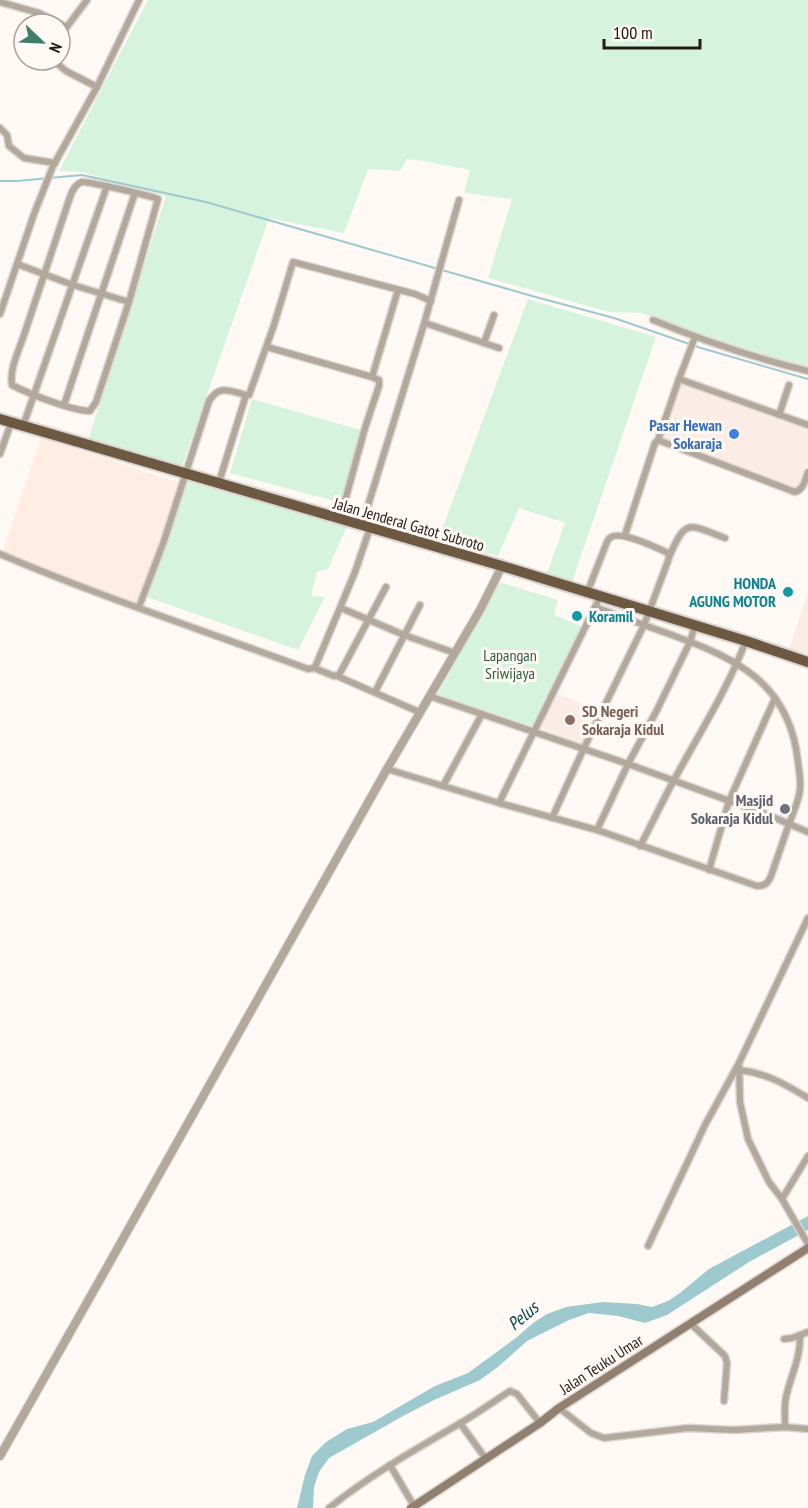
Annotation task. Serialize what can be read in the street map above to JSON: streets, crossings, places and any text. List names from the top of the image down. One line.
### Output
{"streets":{"highway":["Jalan Jenderal Gatot Subroto"],"main road":["Jalan Teuku Umar"]},"water":["Pelus"],"parks":["Lapangan Sriwijaya"],"places":["Pasar Hewan Sokaraja","HONDA AGUNG MOTOR","Koramil","SD Negeri Sokaraja Kidul","Masjid Sokaraja Kidul"],"scale_bar":"100 m","north":"bottom right"}
